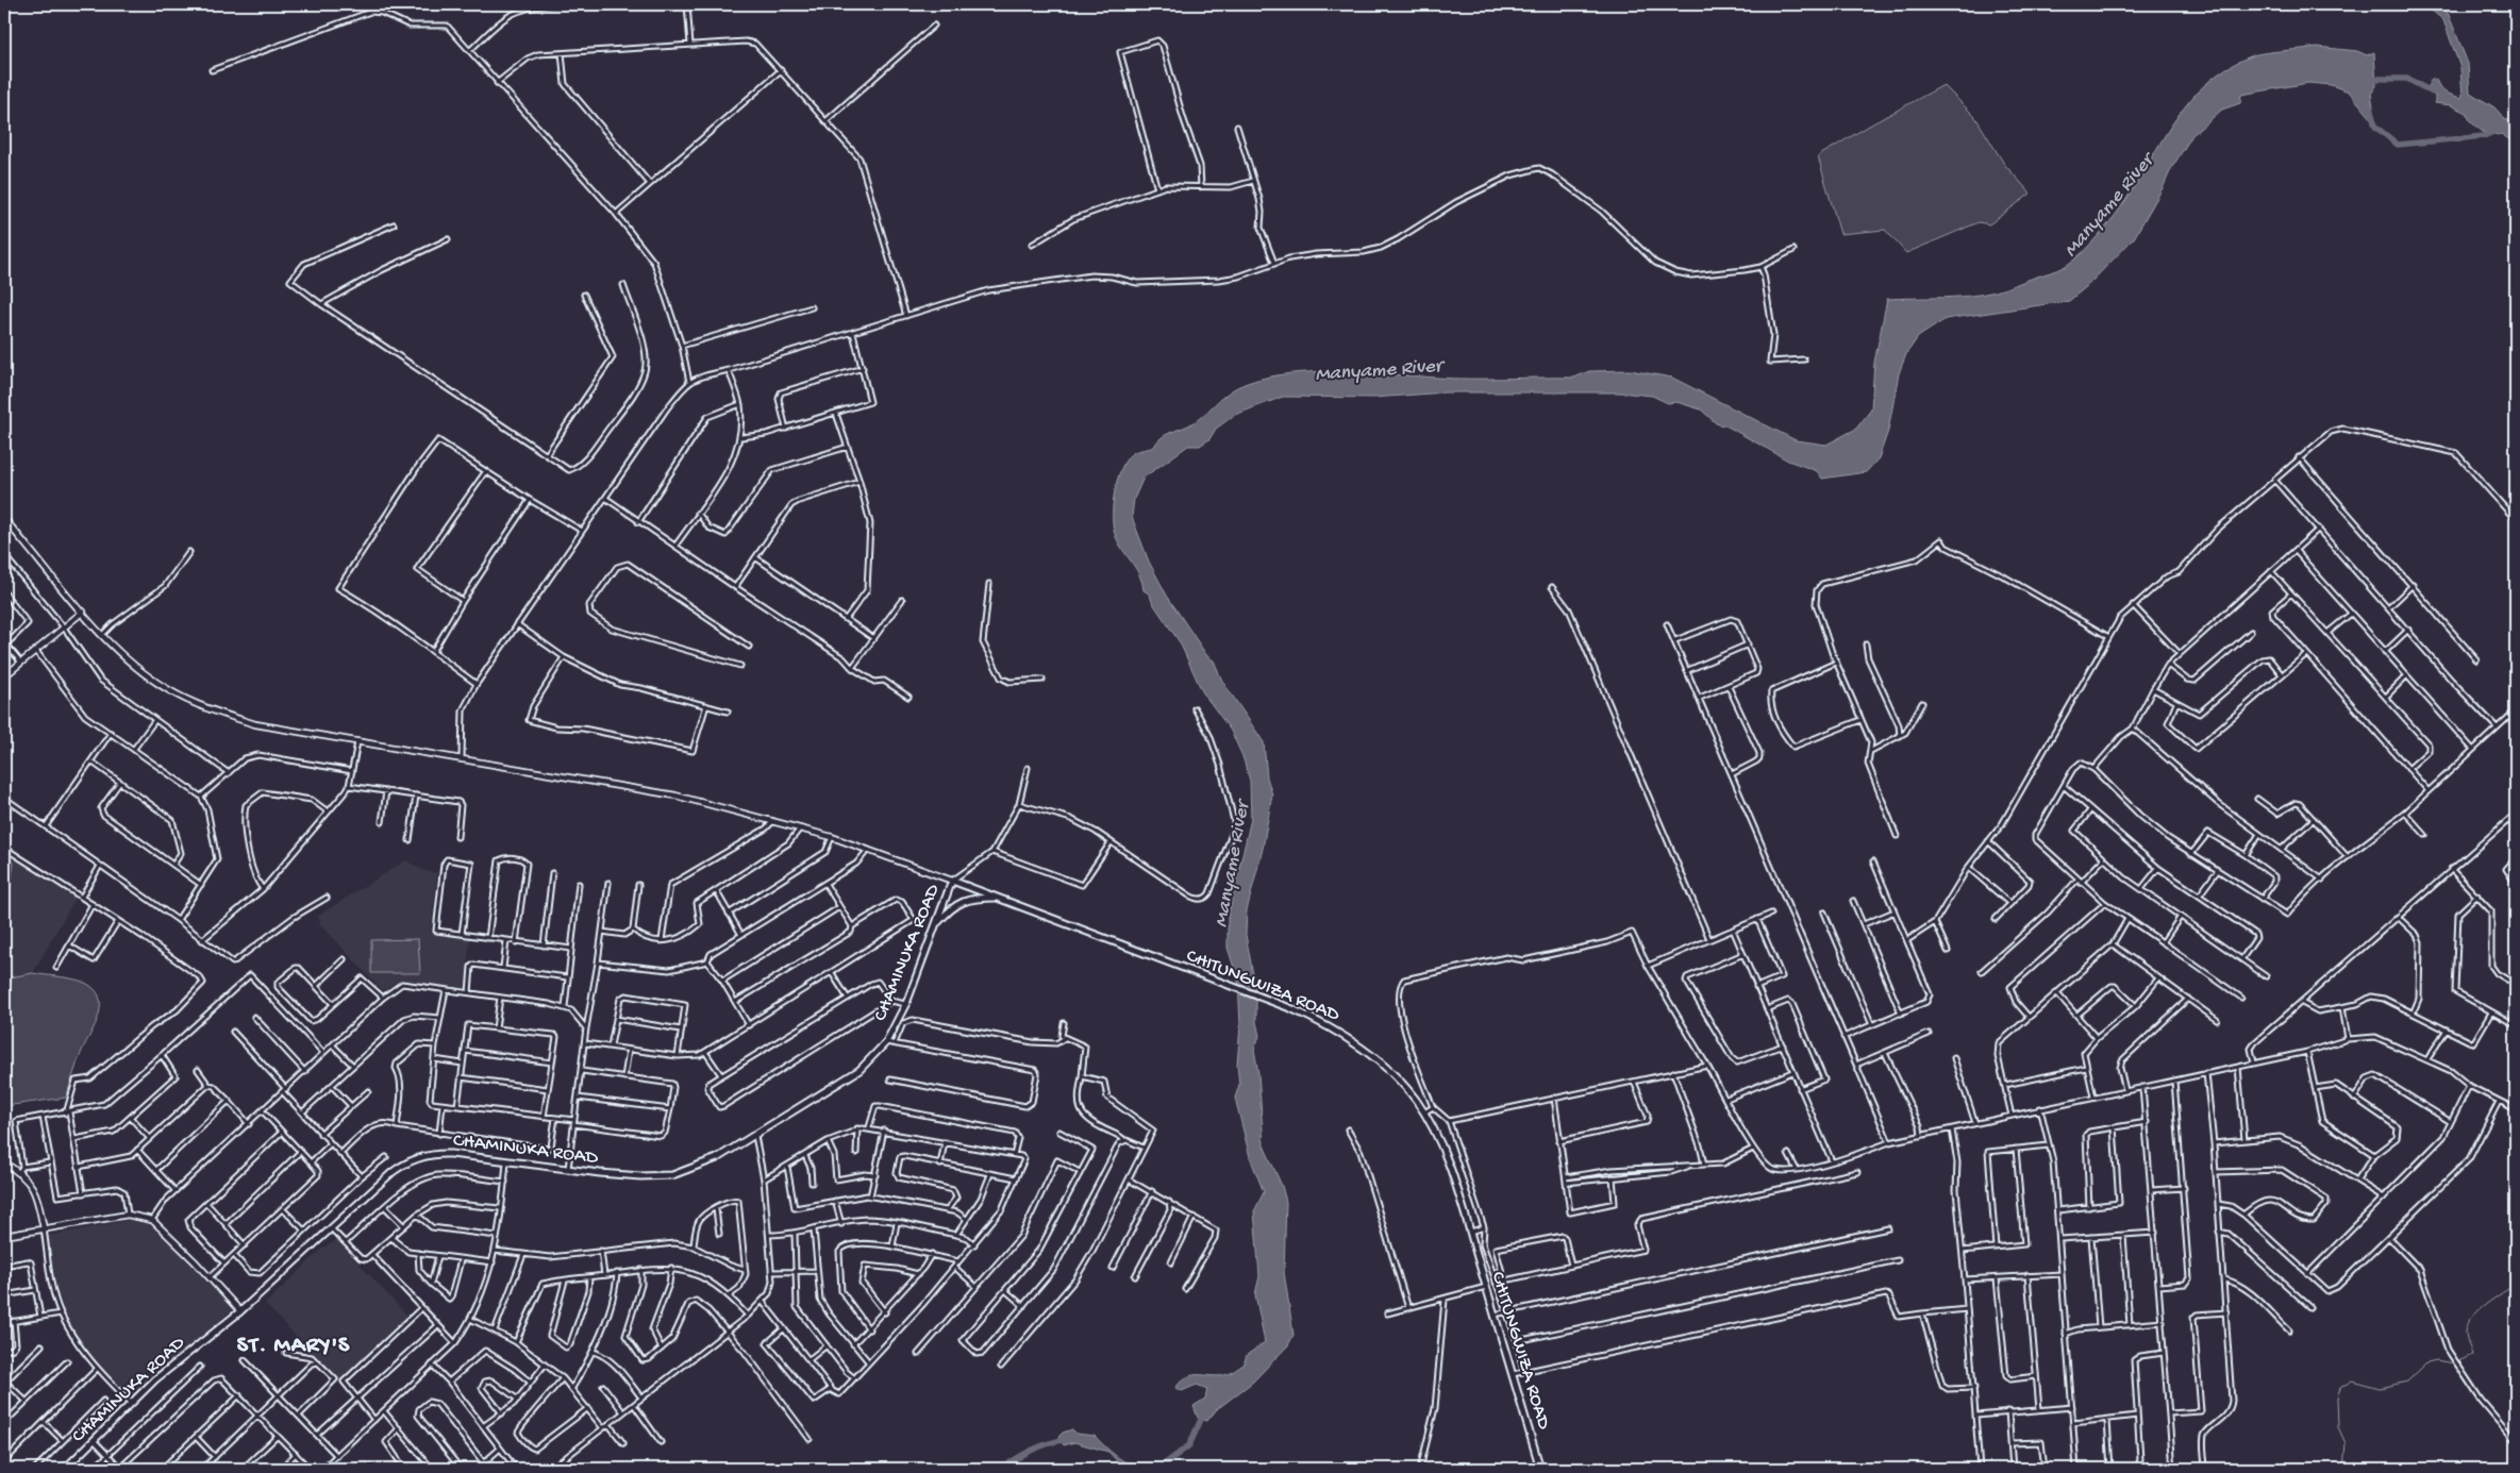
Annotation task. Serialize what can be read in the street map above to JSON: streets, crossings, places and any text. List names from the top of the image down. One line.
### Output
{"streets":{"main road":["CHAMINUKA ROAD","CHITUNGWIZA ROAD"]},"crossings":[["CHAMINUKA ROAD","CHITUNGWIZA ROAD"]],"districts":["ST. MARY'S"],"water":["Manyame River"]}
